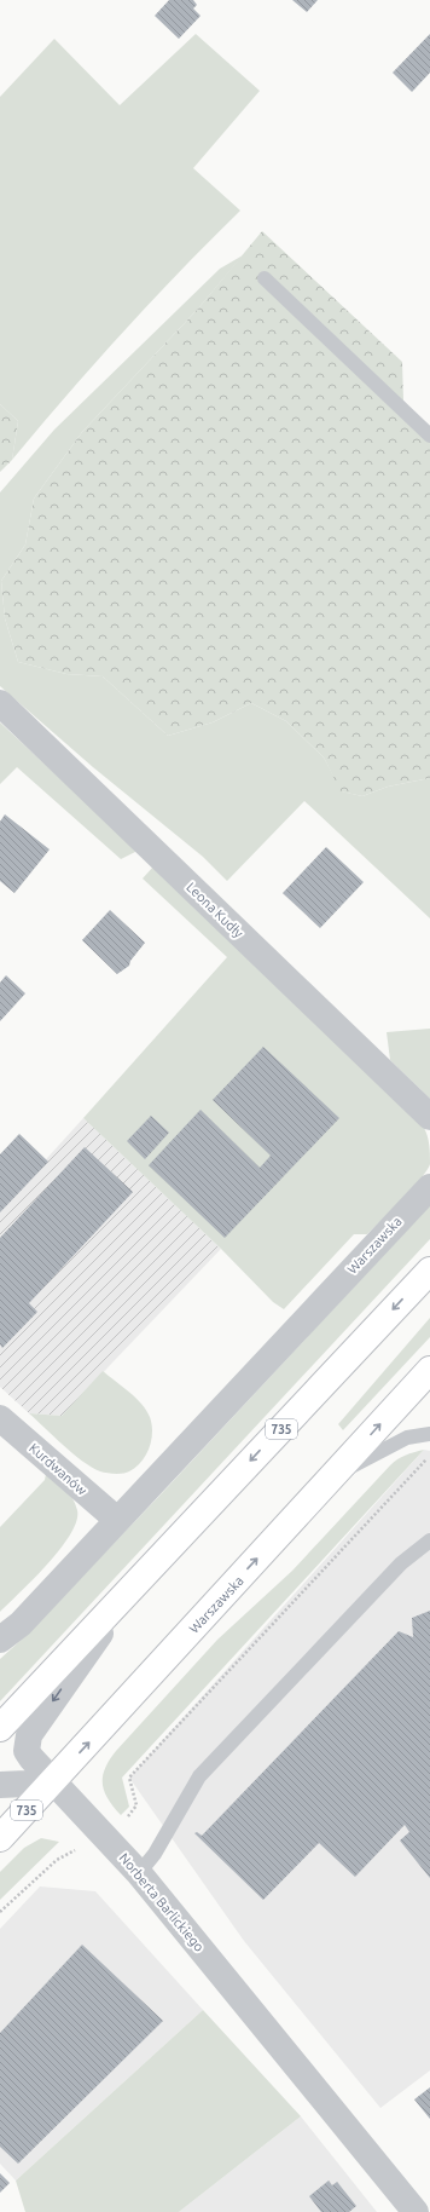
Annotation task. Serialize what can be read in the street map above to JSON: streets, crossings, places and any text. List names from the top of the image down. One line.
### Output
{"streets":{"main road":["Warszawska","735"],"street":["Leona Kudły","Kurdwanów","Norberta Barlickiego"]},"crossings":[["Warszawska","Kurdwanów"],["Warszawska","Norberta Barlickiego"],["735","Norberta Barlickiego"]]}
